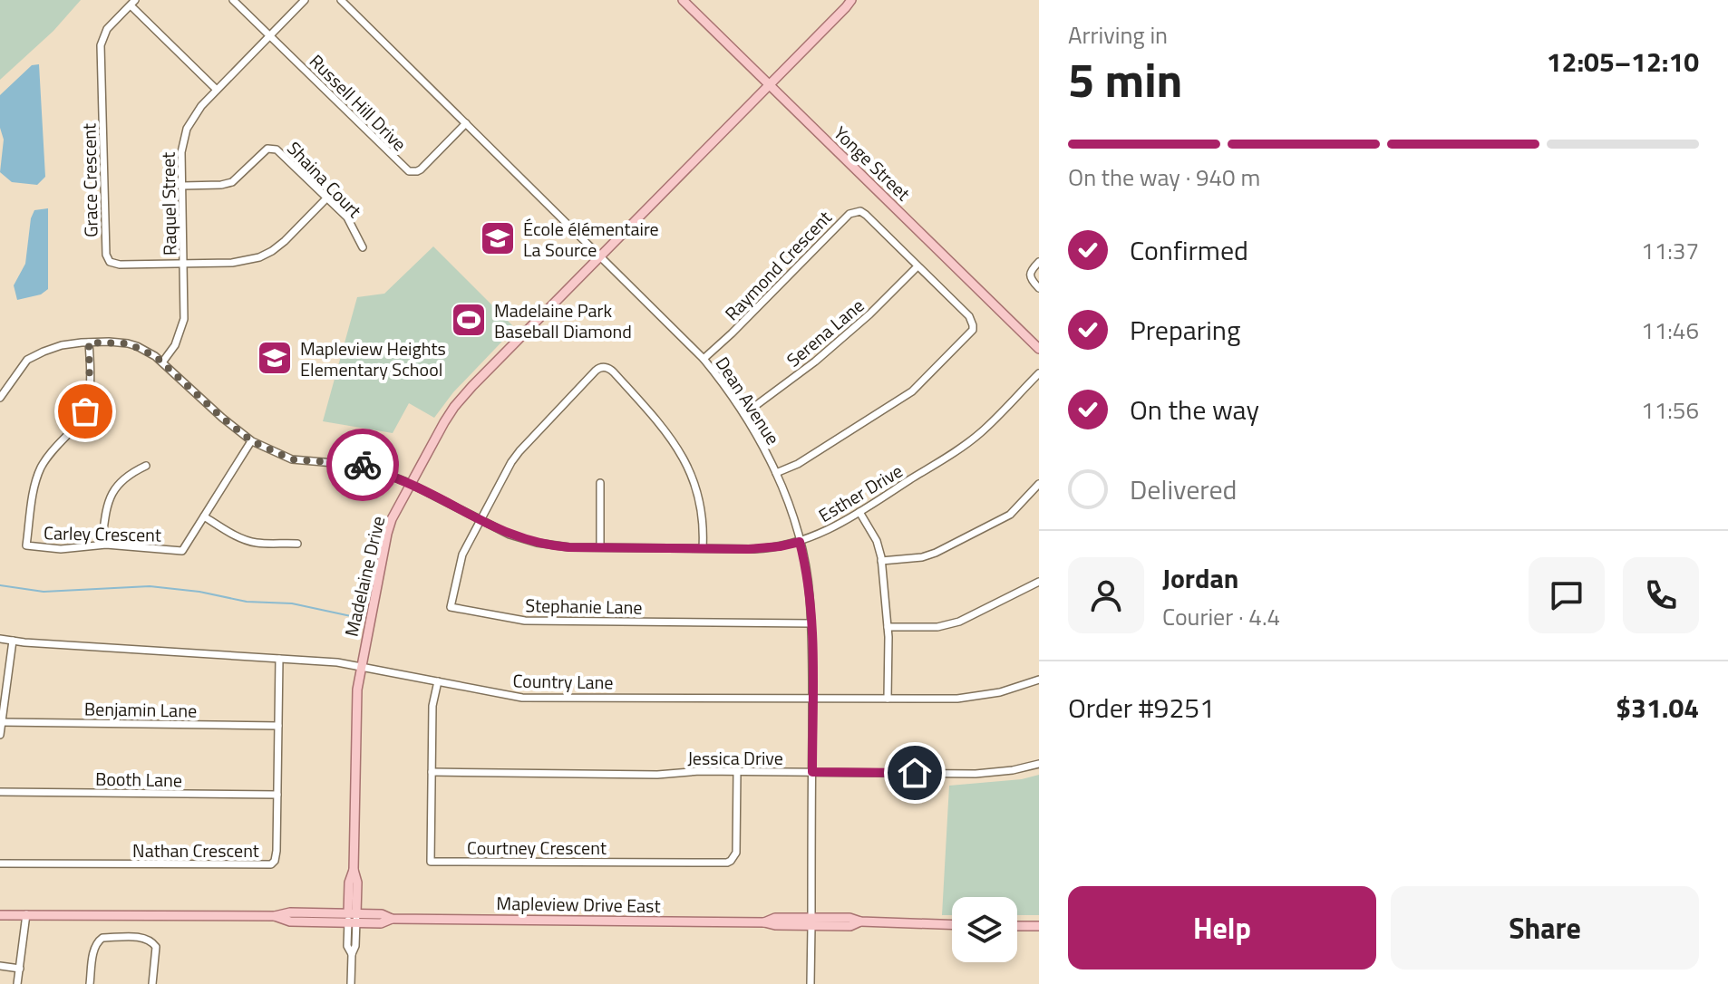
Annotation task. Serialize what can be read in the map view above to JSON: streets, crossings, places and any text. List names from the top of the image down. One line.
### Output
{"streets":{"main road":["Yonge Street","Madelaine Drive","Mapleview Drive East"],"street":["Russell Hill Drive","Shaina Court","Grace Crescent","Raquel Street","Raymond Crescent","Serena Lane","Dean Avenue","Esther Drive","Carley Crescent","Stephanie Lane","Country Lane","Benjamin Lane","Jessica Drive","Booth Lane","Courtney Crescent","Nathan Crescent"]},"crossings":[["Russell Hill Drive","Raquel Street"],["Russell Hill Drive","Dean Avenue"],["Yonge Street","Madelaine Drive"],["Shaina Court","Grace Crescent"],["Shaina Court","Raquel Street"],["Grace Crescent","Raquel Street"],["Raquel Street","Esther Drive"],["Raymond Crescent","Serena Lane"],["Raymond Crescent","Dean Avenue"],["Serena Lane","Dean Avenue"],["Dean Avenue","Esther Drive"],["Dean Avenue","Madelaine Drive"],["Dean Avenue","Stephanie Lane"],["Dean Avenue","Country Lane"],["Dean Avenue","Jessica Drive"],["Dean Avenue","Mapleview Drive East"],["Esther Drive","Carley Crescent"],["Esther Drive","Madelaine Drive"],["Esther Drive","Stephanie Lane"],["Madelaine Drive","Country Lane"],["Madelaine Drive","Mapleview Drive East"],["Country Lane","Courtney Crescent"],["Country Lane","Nathan Crescent"],["Benjamin Lane","Nathan Crescent"],["Jessica Drive","Courtney Crescent"],["Booth Lane","Nathan Crescent"]],"places":{"school or university":["École élémentaire La Source","Mapleview Heights Elementary School"],"sports":["Madelaine Park Baseball Diamond"]},"page":{"heading":["5 min","Arriving in","12:05–12:10"],"panel":["Jordan","Courier · 4.4","Order #9251","$31.04"],"bar":"On the way · 940 m","list":[["Confirmed","11:37"],["Preparing","11:46"],["On the way","11:56"],"Delivered"],"buttons":["Help","Share"]}}
